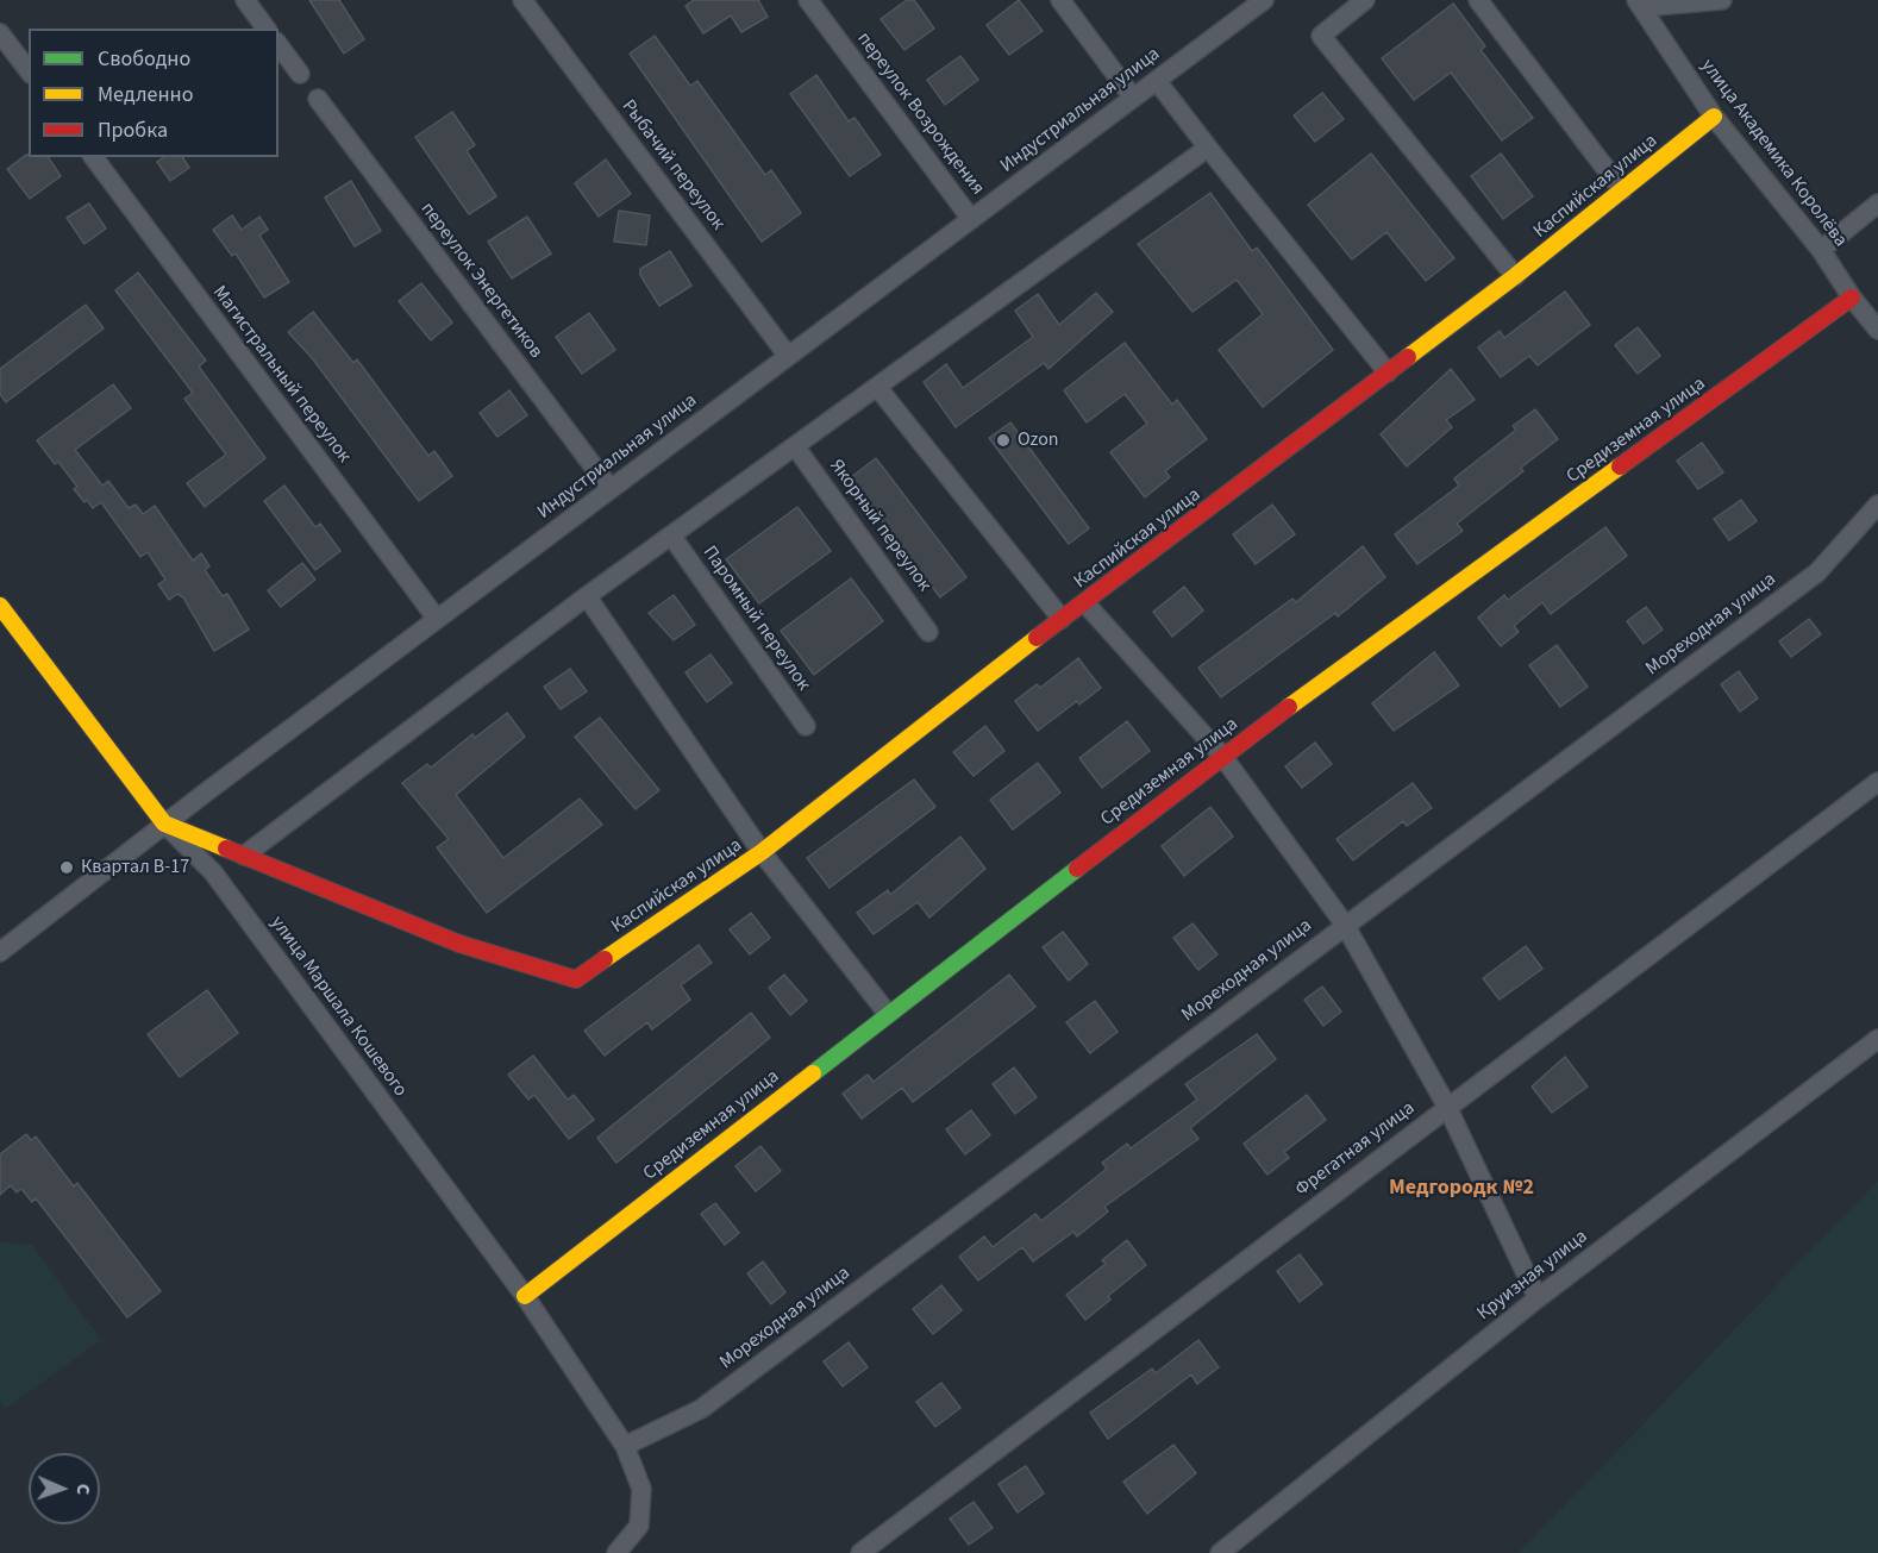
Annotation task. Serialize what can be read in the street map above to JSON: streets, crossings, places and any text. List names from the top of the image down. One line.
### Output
{"streets":{"street":["Индустриальная улица","переулок Возрождения","улица Академика Королёва","Рыбачий переулок","Каспийская улица","переулок Энергетиков","Магистральный переулок","Средиземная улица","Якорный переулок","Паромный переулок","Мореходная улица","улица Маршала Кошевого","Фрегатная улица","Круизная улица"]},"crossings":[["Индустриальная улица","переулок Возрождения"],["Индустриальная улица","Рыбачий переулок"],["Индустриальная улица","переулок Энергетиков"],["Индустриальная улица","Магистральный переулок"],["Индустриальная улица","улица Маршала Кошевого"],["улица Академика Королёва","Каспийская улица"],["улица Академика Королёва","Средиземная улица"],["Средиземная улица","улица Маршала Кошевого"],["Мореходная улица","улица Маршала Кошевого"]],"districts":["Медгородк №2"],"places":["Ozon","Квартал В-17"],"legend":["Свободно","Медленно","Пробка"],"north":"right"}
